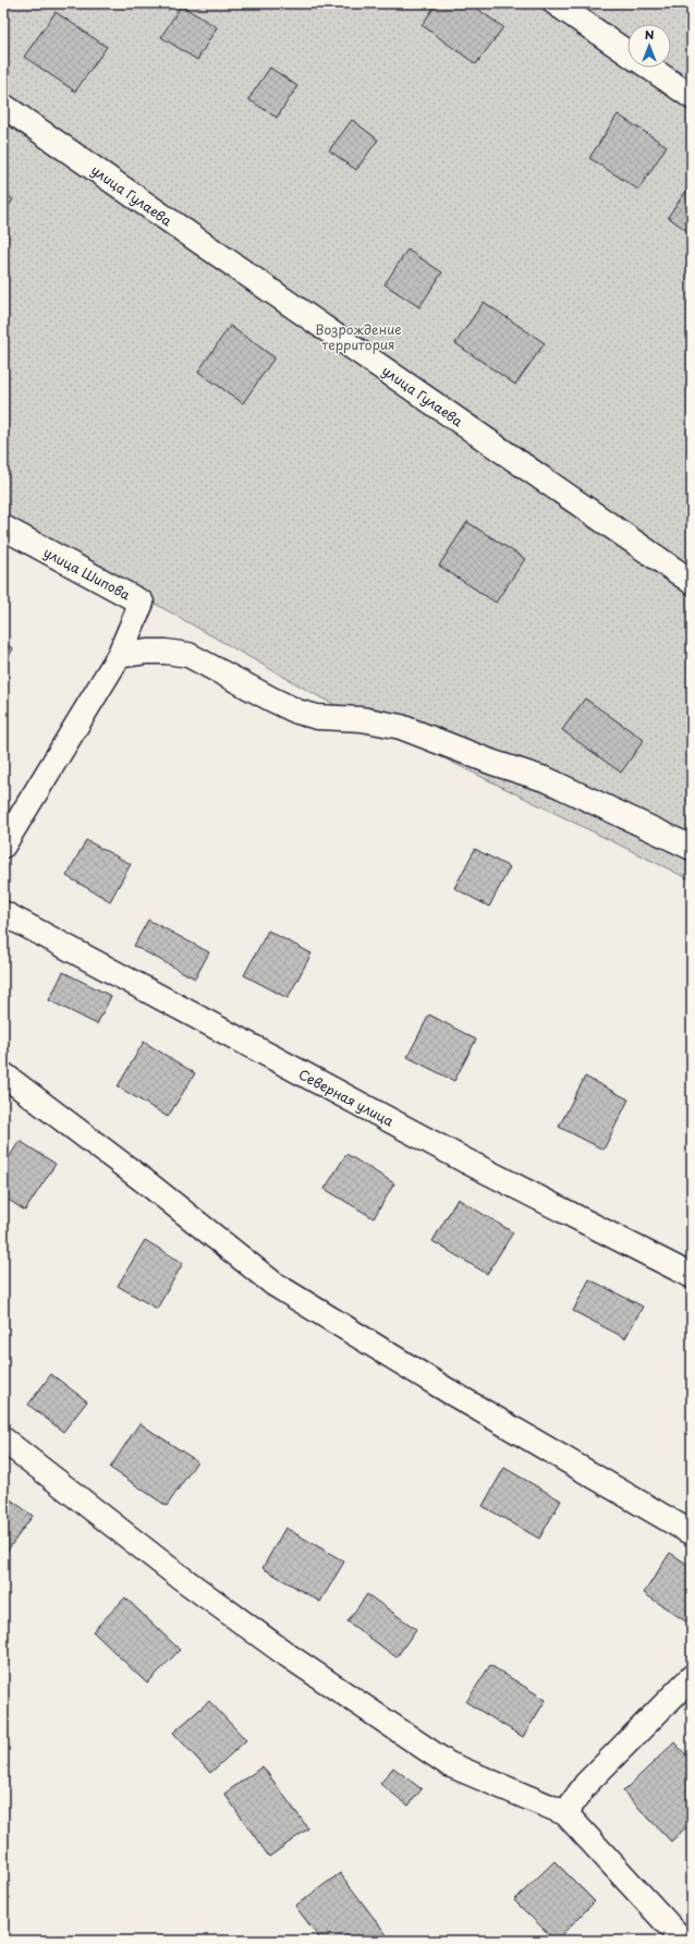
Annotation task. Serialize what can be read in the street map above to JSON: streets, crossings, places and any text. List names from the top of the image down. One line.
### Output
{"streets":{"street":["улица Гулаева","улица Шипова","Северная улица"]},"parks":["Возрождение территория"],"north":"top"}
